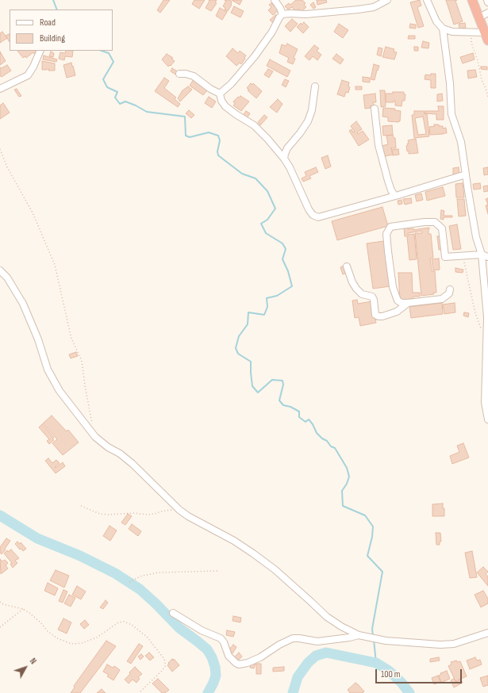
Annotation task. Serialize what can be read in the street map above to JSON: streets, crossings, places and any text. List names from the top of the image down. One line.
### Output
{"legend":["Road","Building"],"scale_bar":"100 m","north":"top right"}
